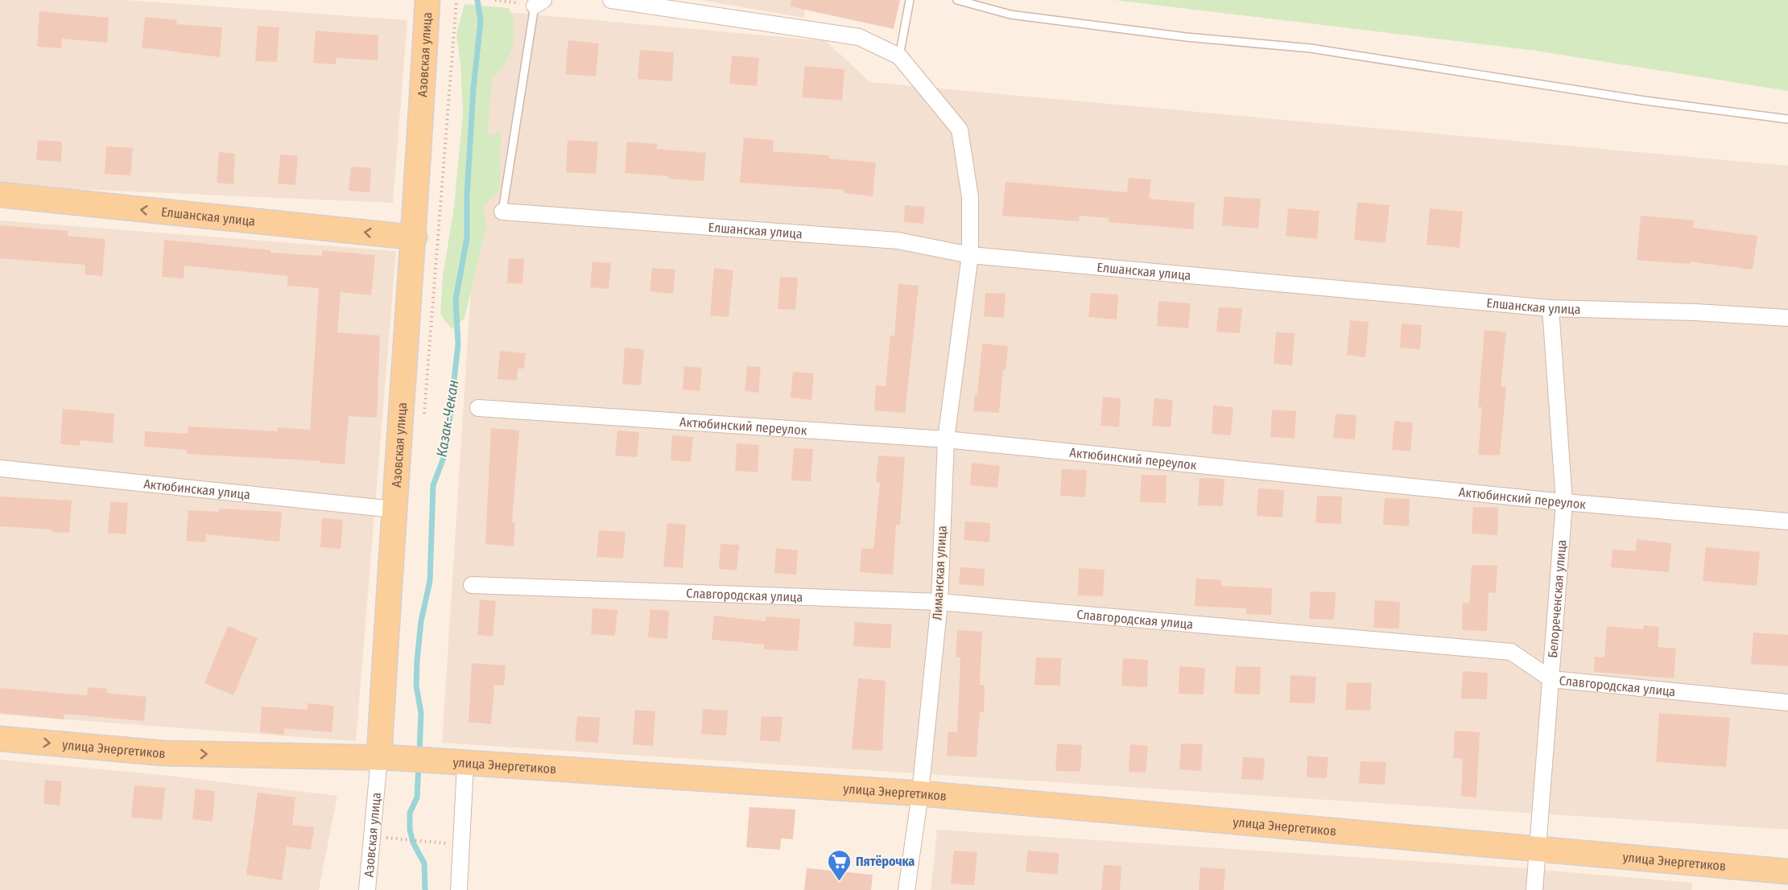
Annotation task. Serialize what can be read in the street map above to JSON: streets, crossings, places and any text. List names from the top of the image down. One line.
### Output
{"streets":{"main road":["Азовская улица","Елшанская улица","улица Энергетиков"],"street":["Актюбинский переулок","Актюбинская улица","Лиманская улица","Славгородская улица","Белореченская улица"]},"crossings":[["Азовская улица","Елшанская улица"],["Азовская улица","Актюбинская улица"],["Азовская улица","улица Энергетиков"],["Елшанская улица","Лиманская улица"],["Елшанская улица","Белореченская улица"],["Актюбинский переулок","Лиманская улица"],["Актюбинский переулок","Белореченская улица"],["Лиманская улица","Славгородская улица"],["Лиманская улица","улица Энергетиков"],["Славгородская улица","Белореченская улица"],["Белореченская улица","улица Энергетиков"]],"water":["Казак-Чекан"],"places":{"supermarket":["Пятёрочка"]}}
